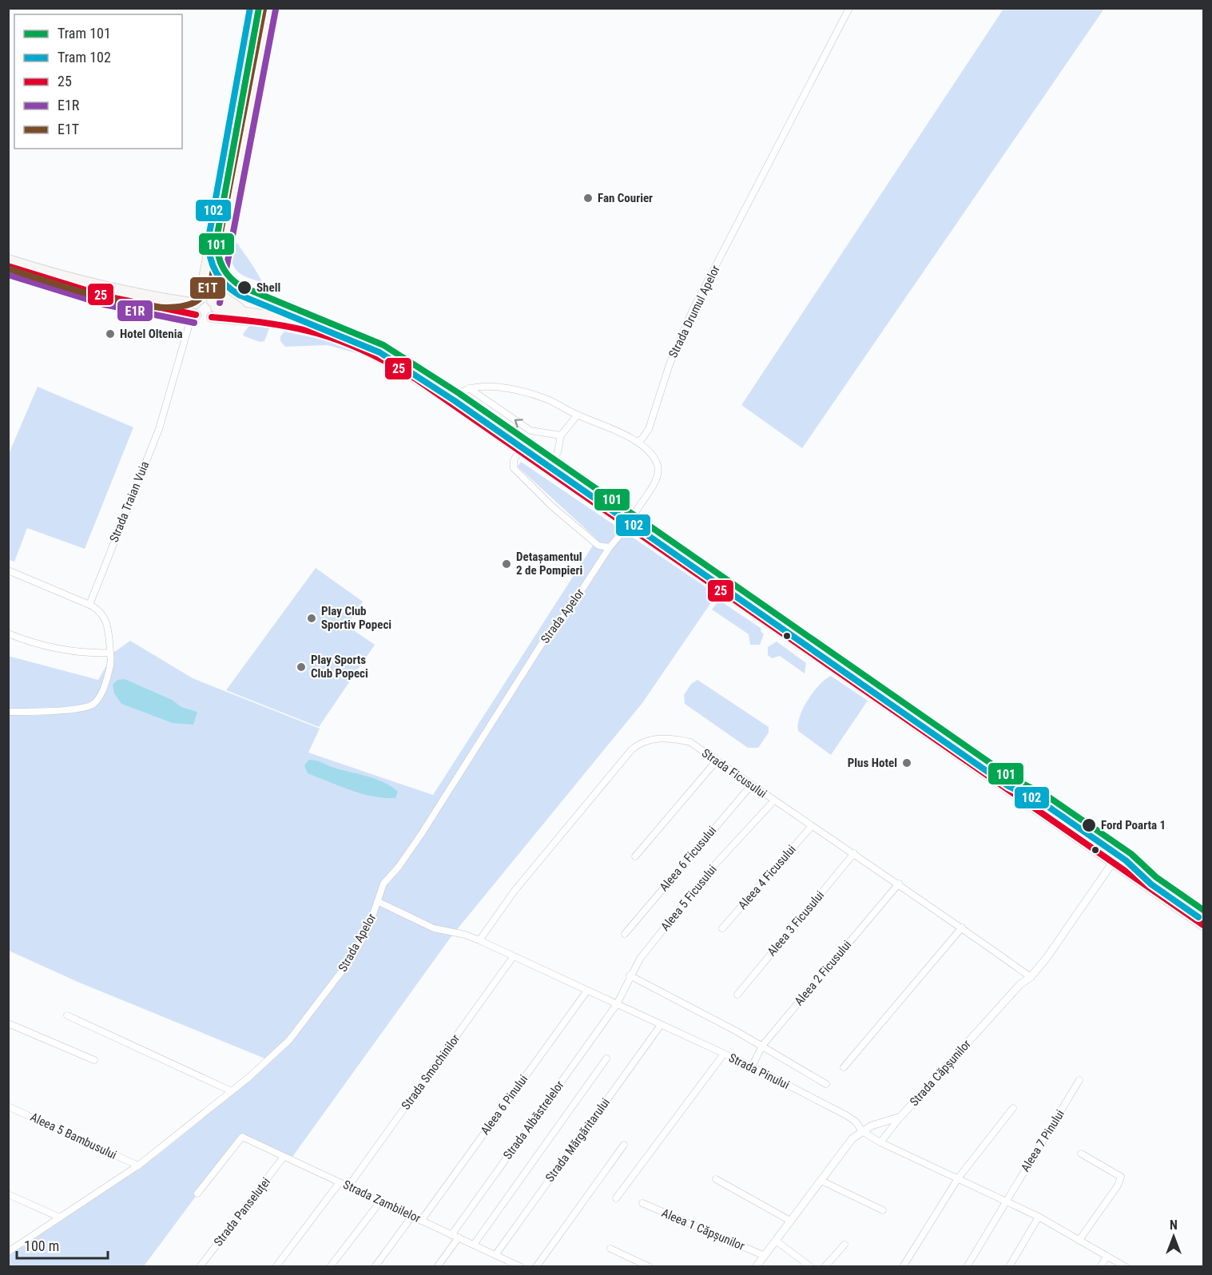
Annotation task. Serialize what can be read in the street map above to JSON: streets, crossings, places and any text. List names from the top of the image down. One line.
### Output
{"streets":{"street":["Strada Drumul Apelor","Strada Traian Vuia","Strada Apelor","Strada Ficusului","Aleea 6 Ficusului","Aleea 4 Ficusului","Aleea 5 Ficusului","Aleea 3 Ficusului","Aleea 2 Ficusului","Strada Pinului","Strada Smochinilor","Strada Căpșunilor","Aleea 6 Pinului","Strada Albăstrelelor","Aleea 5 Bambusului","Strada Mărgăritarului","Aleea 7 Pinului","Strada Zambilelor","Strada Panseluței","Aleea 1 Căpșunilor"]},"crossings":[["Strada Drumul Apelor","Strada Apelor"],["Strada Apelor","Strada Pinului"],["Strada Apelor","Aleea 5 Bambusului"],["Strada Ficusului","Aleea 6 Ficusului"],["Strada Ficusului","Aleea 4 Ficusului"],["Strada Ficusului","Aleea 5 Ficusului"],["Strada Ficusului","Aleea 3 Ficusului"],["Strada Ficusului","Aleea 2 Ficusului"],["Strada Ficusului","Strada Pinului"],["Strada Ficusului","Strada Căpșunilor"],["Aleea 5 Ficusului","Strada Pinului"],["Aleea 5 Ficusului","Strada Albăstrelelor"],["Aleea 2 Ficusului","Strada Pinului"],["Strada Pinului","Strada Smochinilor"],["Strada Pinului","Strada Căpșunilor"],["Strada Pinului","Aleea 6 Pinului"],["Strada Pinului","Strada Albăstrelelor"],["Strada Pinului","Strada Mărgăritarului"],["Strada Pinului","Aleea 7 Pinului"],["Strada Smochinilor","Strada Zambilelor"],["Strada Căpșunilor","Aleea 1 Căpșunilor"],["Aleea 6 Pinului","Strada Zambilelor"],["Strada Albăstrelelor","Strada Zambilelor"],["Strada Mărgăritarului","Strada Zambilelor"],["Strada Zambilelor","Strada Panseluței"]],"places":["Fan Courier","Shell","Hotel Oltenia","Detașamentul 2 de Pompieri","Play Club Sportiv Popeci","Play Sports Club Popeci","Plus Hotel","Ford Poarta 1"],"lines":["tram line 101","tram line 102","transit line E1R","transit line E1T","transit line 25"],"legend":["Tram 101","Tram 102","25","E1R","E1T"],"scale_bar":"100 m","north":"top"}
